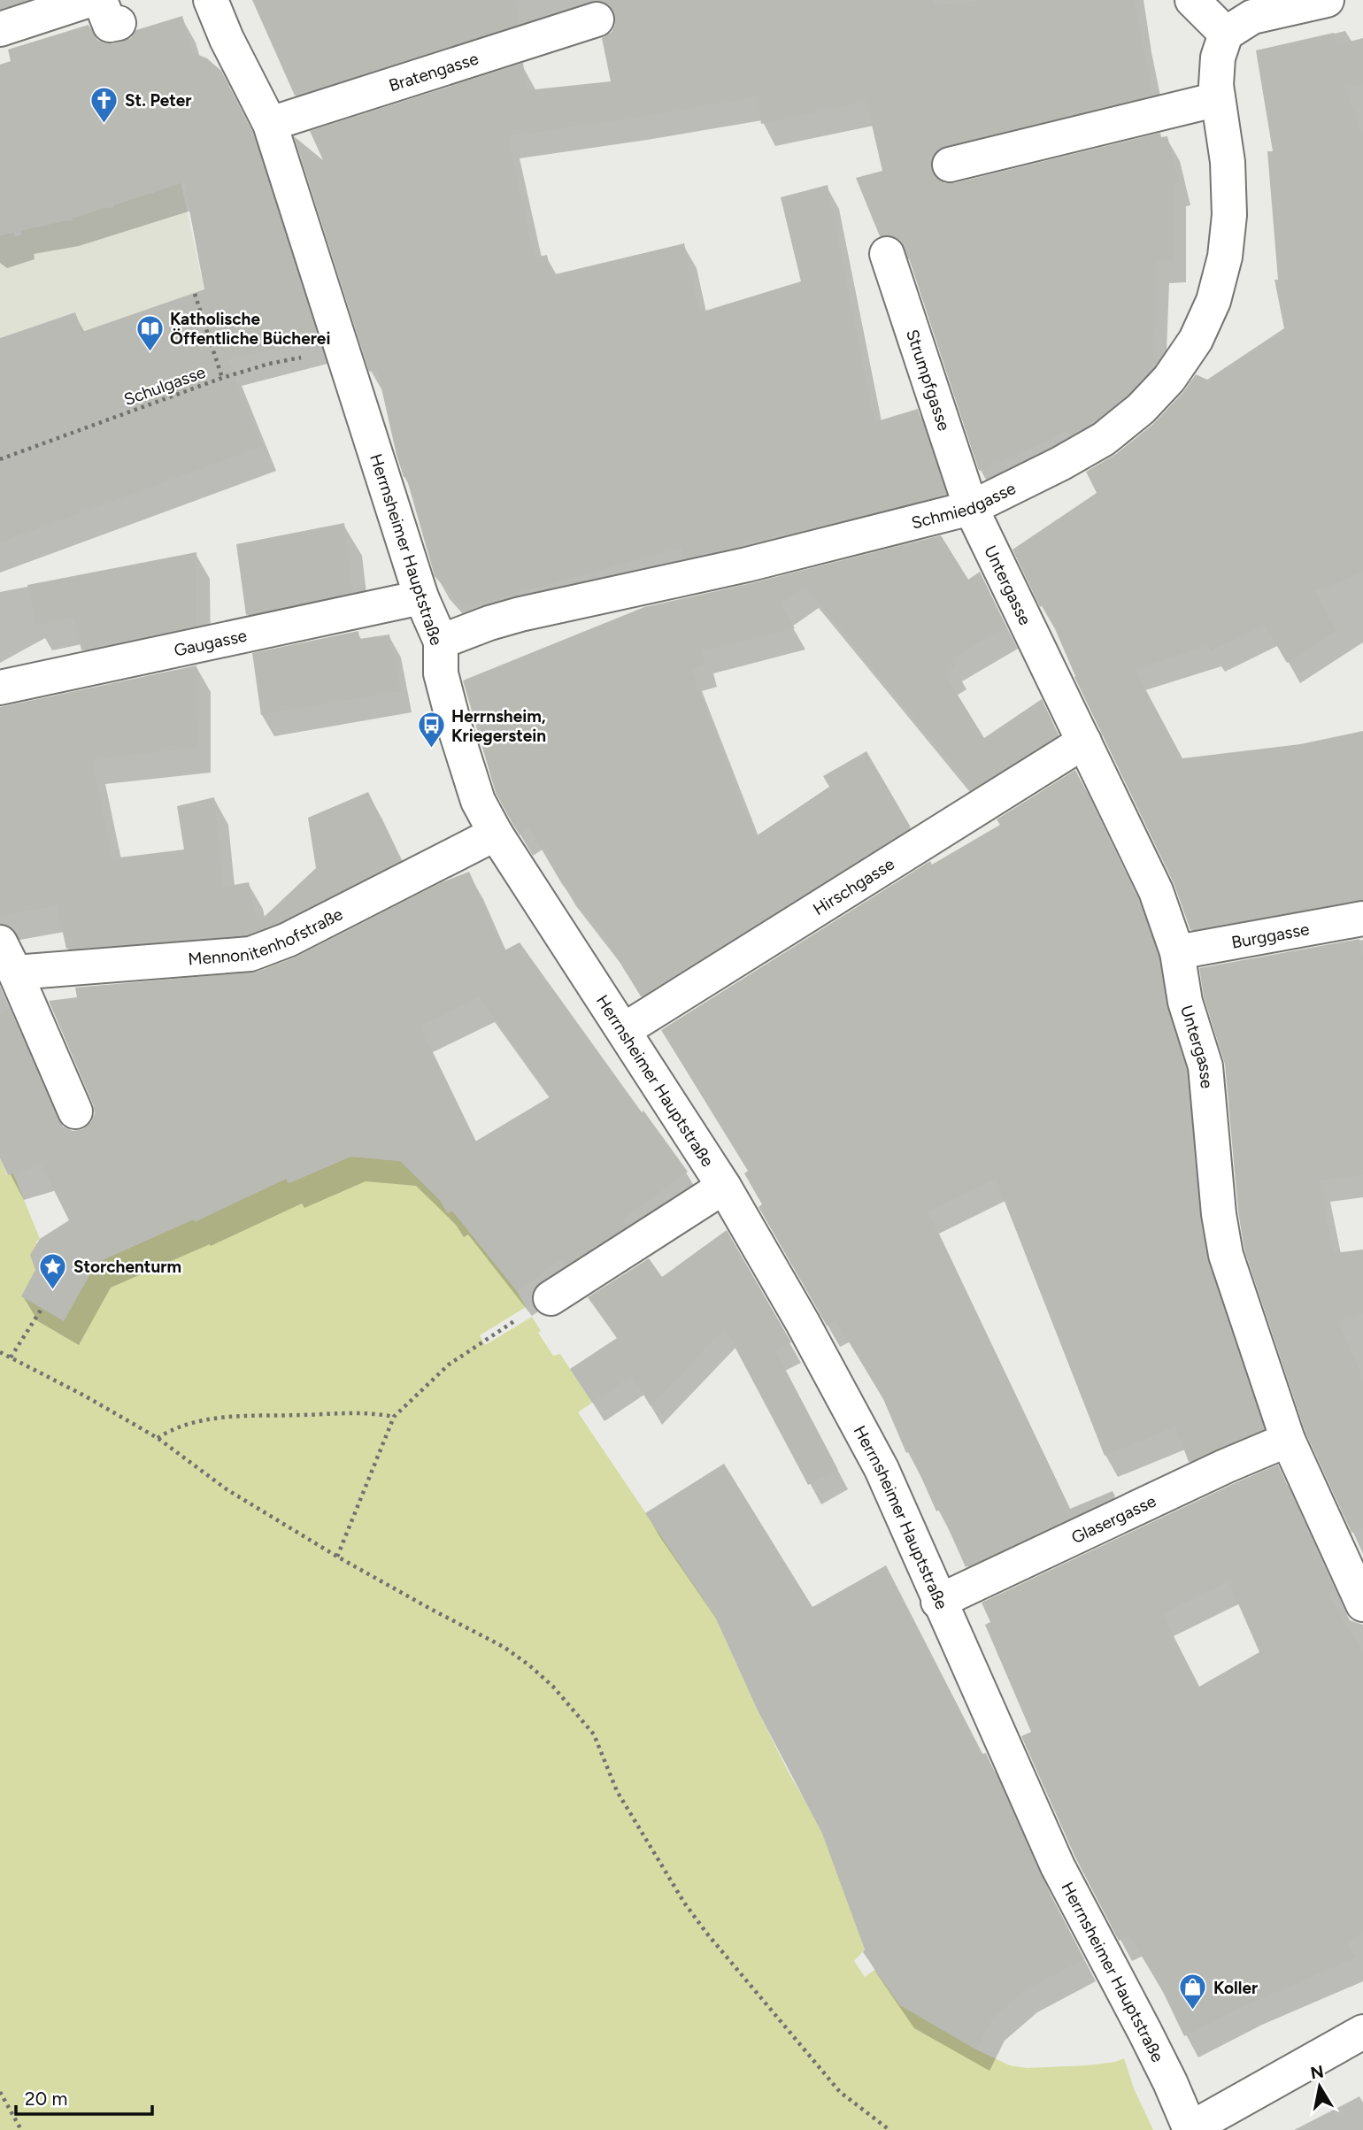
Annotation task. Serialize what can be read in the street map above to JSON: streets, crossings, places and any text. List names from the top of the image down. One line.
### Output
{"streets":{"street":["Bratengasse","Strumpfgasse","Schmiedgasse","Herrnsheimer Hauptstraße","Untergasse","Gaugasse","Hirschgasse","Mennonitenhofstraße","Burggasse","Glasergasse"],"path":["Schulgasse"]},"crossings":[["Bratengasse","Herrnsheimer Hauptstraße"],["Strumpfgasse","Schmiedgasse"],["Strumpfgasse","Untergasse"],["Schulgasse","Herrnsheimer Hauptstraße"],["Schmiedgasse","Herrnsheimer Hauptstraße"],["Schmiedgasse","Untergasse"],["Herrnsheimer Hauptstraße","Gaugasse"],["Herrnsheimer Hauptstraße","Hirschgasse"],["Herrnsheimer Hauptstraße","Mennonitenhofstraße"],["Herrnsheimer Hauptstraße","Glasergasse"],["Untergasse","Hirschgasse"],["Untergasse","Burggasse"],["Untergasse","Glasergasse"]],"places":{"church":["St. Peter"],"library":["Katholische Öffentliche Bücherei"],"bus stop":["Herrnsheim, Kriegerstein"],"place":["Storchenturm"],"shop":["Koller"]},"scale_bar":"20 m","north":"top"}
